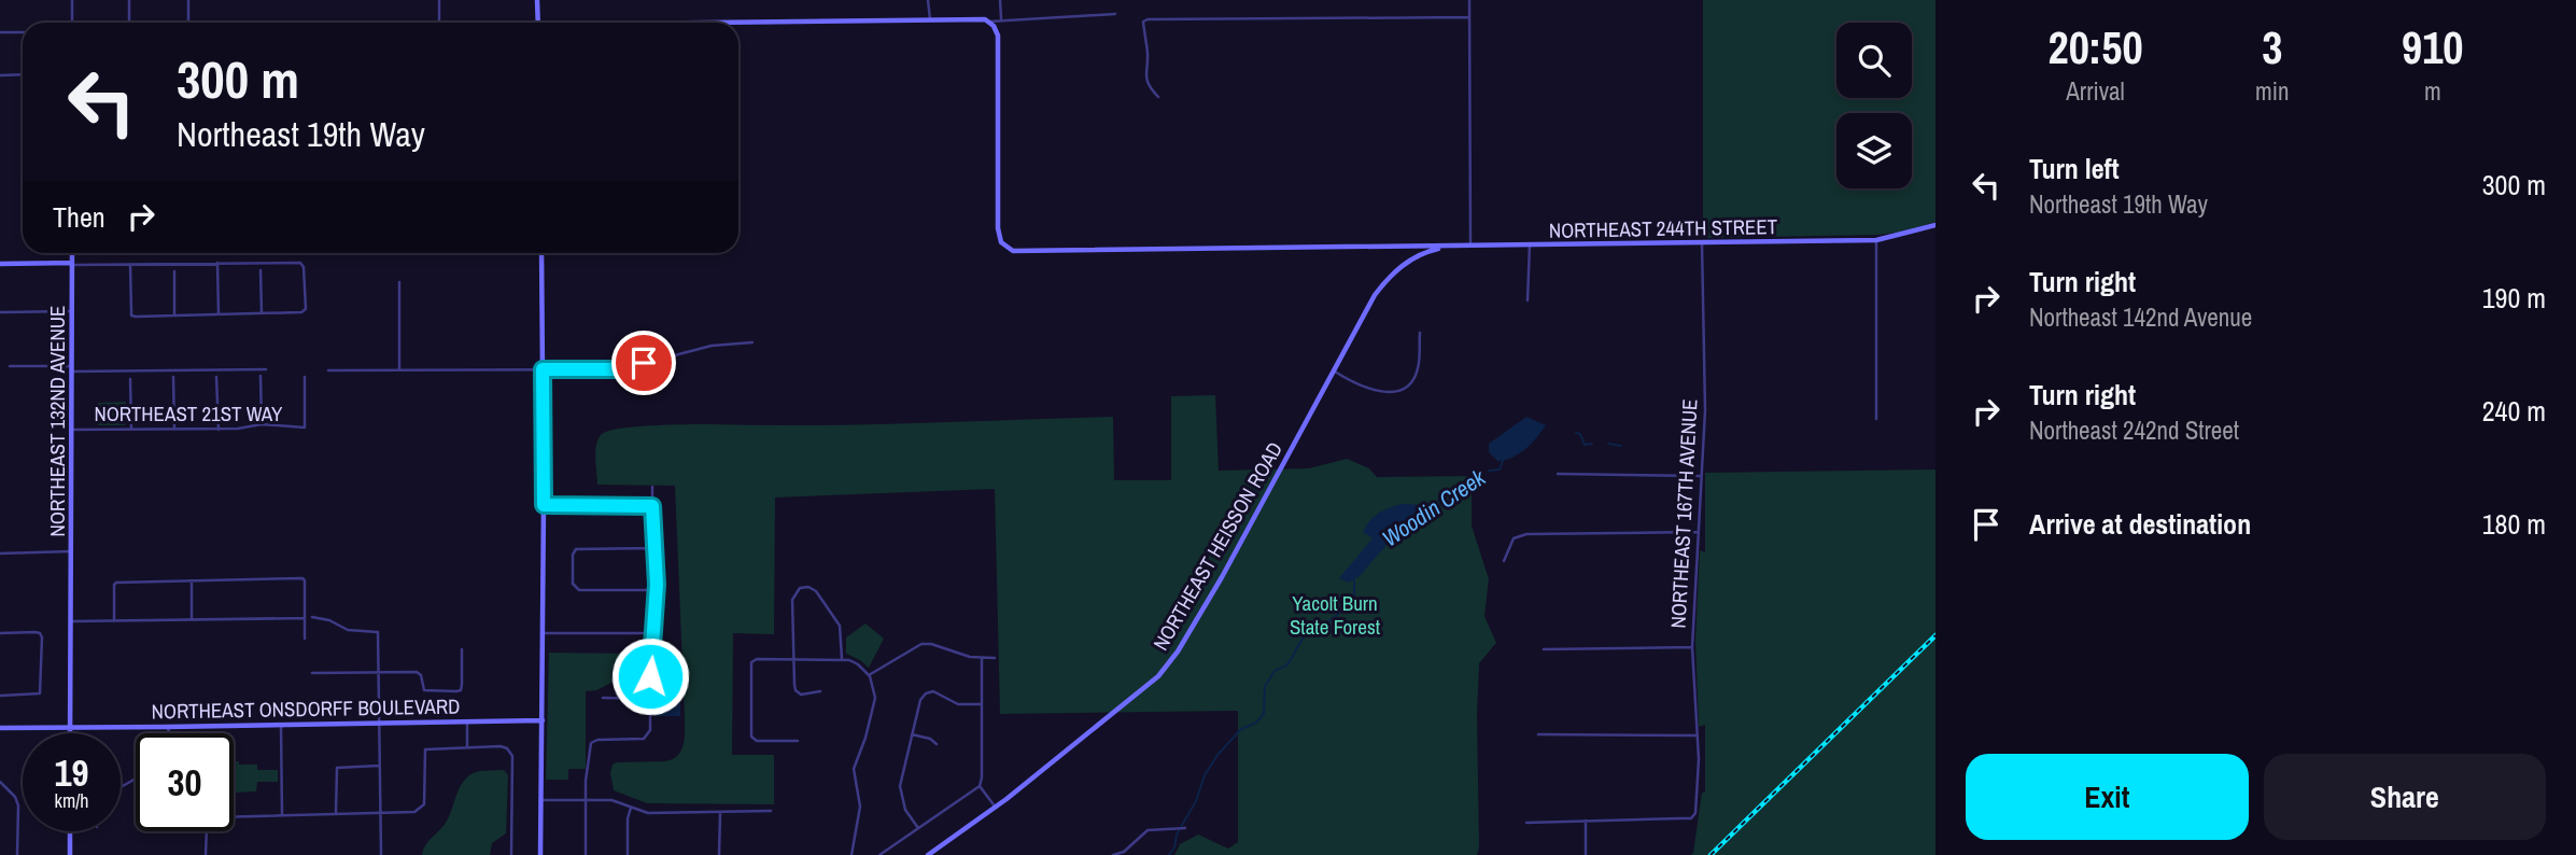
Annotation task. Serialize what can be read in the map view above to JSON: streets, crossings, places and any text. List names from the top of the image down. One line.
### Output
{"streets":{"street":["NORTHEAST 244TH STREET","NORTHEAST 21ST WAY","NORTHEAST 132ND AVENUE","NORTHEAST 167TH AVENUE","NORTHEAST HEISSON ROAD","NORTHEAST ONSDORFF BOULEVARD"]},"crossings":[["NORTHEAST 244TH STREET","NORTHEAST 167TH AVENUE"],["NORTHEAST 244TH STREET","NORTHEAST HEISSON ROAD"],["NORTHEAST 21ST WAY","NORTHEAST 132ND AVENUE"],["NORTHEAST 132ND AVENUE","NORTHEAST ONSDORFF BOULEVARD"]],"water":["Woodin Creek"],"parks":["Yacolt Burn State Forest"],"page":{"eta":["20:50","Arrival","3","min","910","m"],"turn":["300 m","Northeast 19th Way"],"list":[{"name":"Turn left","note":"Northeast 19th Way","value":"300 m"},{"name":"Turn right","note":"Northeast 142nd Avenue","value":"190 m"},{"name":"Turn right","note":"Northeast 242nd Street","value":"240 m"},{"name":"Arrive at destination","value":"180 m"}],"then":"Then","speed":"19 km/h","limit":"30","buttons":["Exit","Share"]}}
